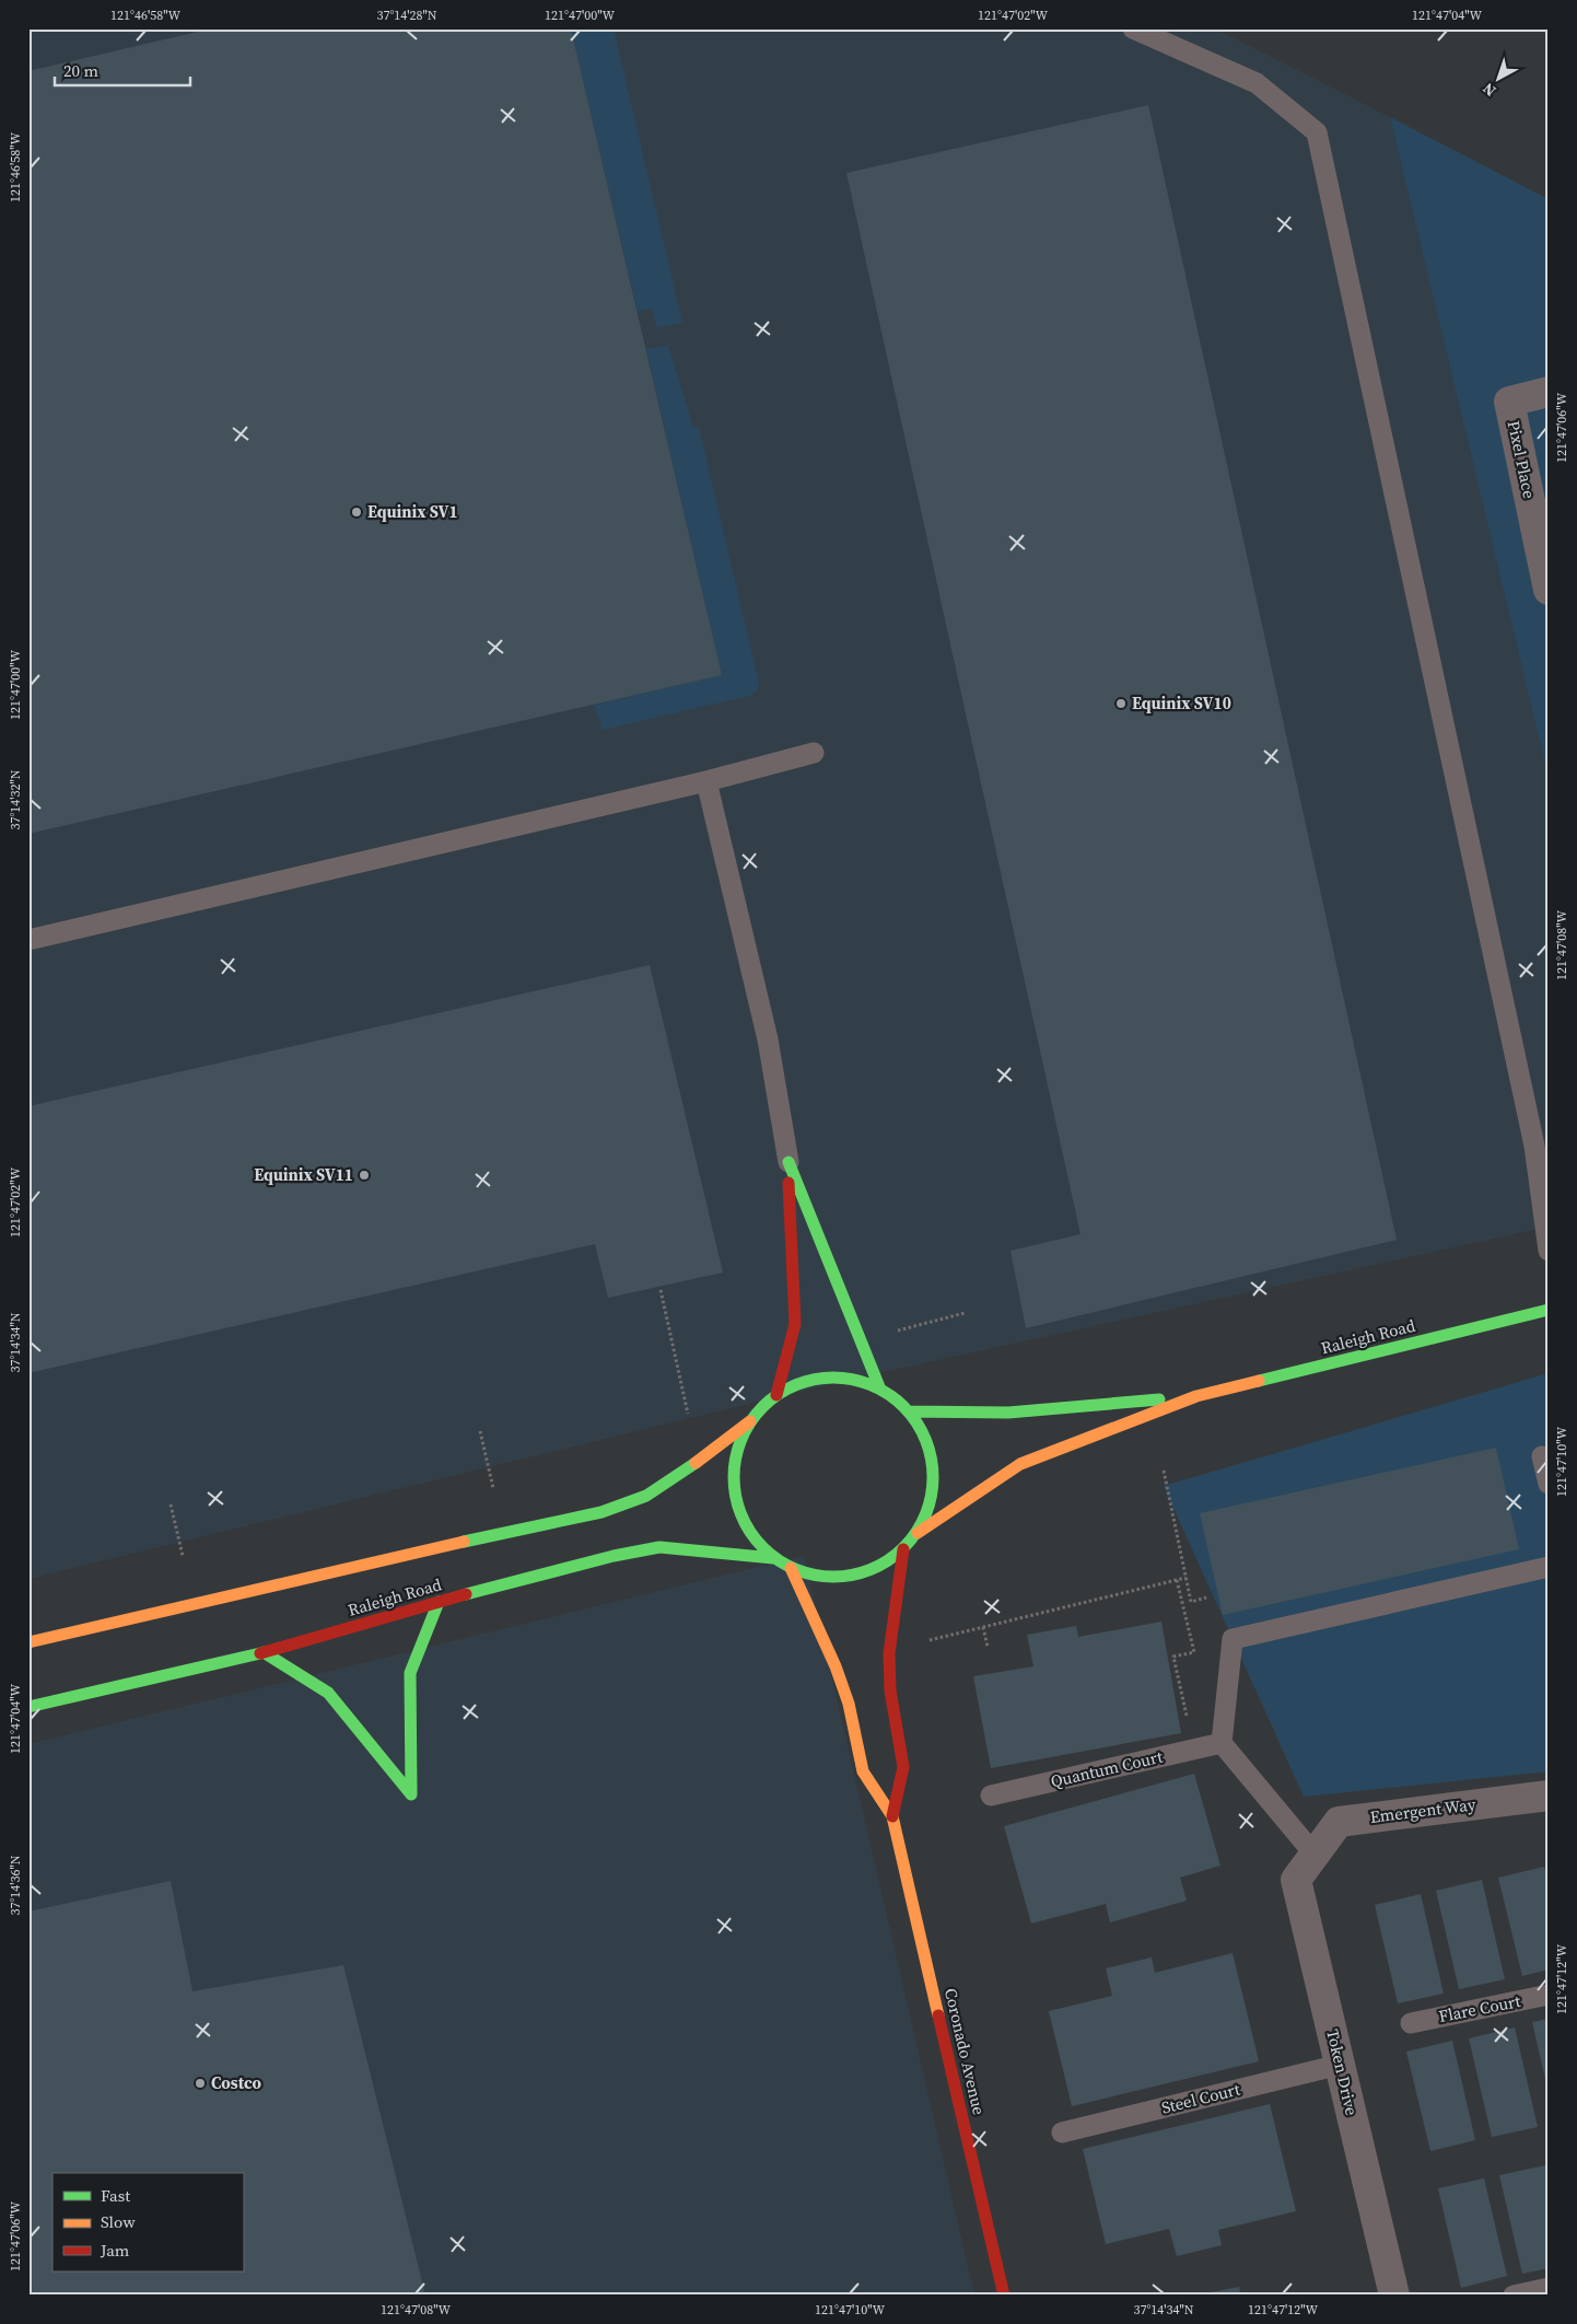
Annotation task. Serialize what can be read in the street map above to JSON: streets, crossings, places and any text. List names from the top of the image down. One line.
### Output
{"streets":{"street":["Pixel Place","Raleigh Road","Emergent Way","Coronado Avenue","Token Drive"],"lane":["Quantum Court","Flare Court","Steel Court"]},"crossings":[["Emergent Way","Token Drive"],["Token Drive","Steel Court"]],"places":["Equinix SV1","Equinix SV10","Equinix SV11","Costco"],"legend":["Fast","Slow","Jam"],"scale_bar":"20 m","north":"bottom left","coordinates":["121°46'58\"W","37°14'28\"N","121°47'00\"W","121°47'02\"W","121°47'04\"W","121°47'06\"W","37°14'32\"N","121°47'08\"W","37°14'34\"N","121°47'10\"W","37°14'36\"N","121°47'12\"W"]}
